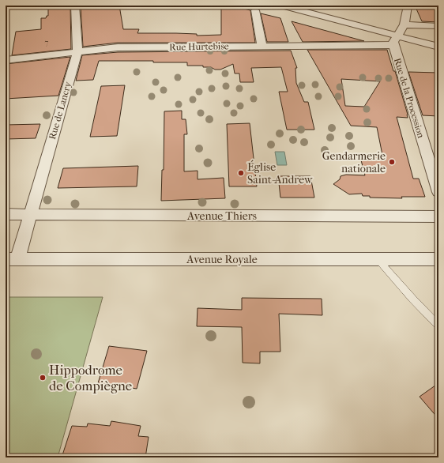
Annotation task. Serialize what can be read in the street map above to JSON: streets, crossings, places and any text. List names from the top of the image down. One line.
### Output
{"streets":{"street":["Rue Hurtebise","Rue de la Procession","Rue de Lancry","Avenue Thiers","Avenue Royale"]},"crossings":[["Rue Hurtebise","Rue de la Procession"],["Rue Hurtebise","Rue de Lancry"],["Rue de Lancry","Avenue Thiers"],["Rue de Lancry","Avenue Royale"]],"places":["Gendarmerie nationale","Église Saint-Andrew","Hippodrome de Compiègne"],"house_numbers":["7"]}
